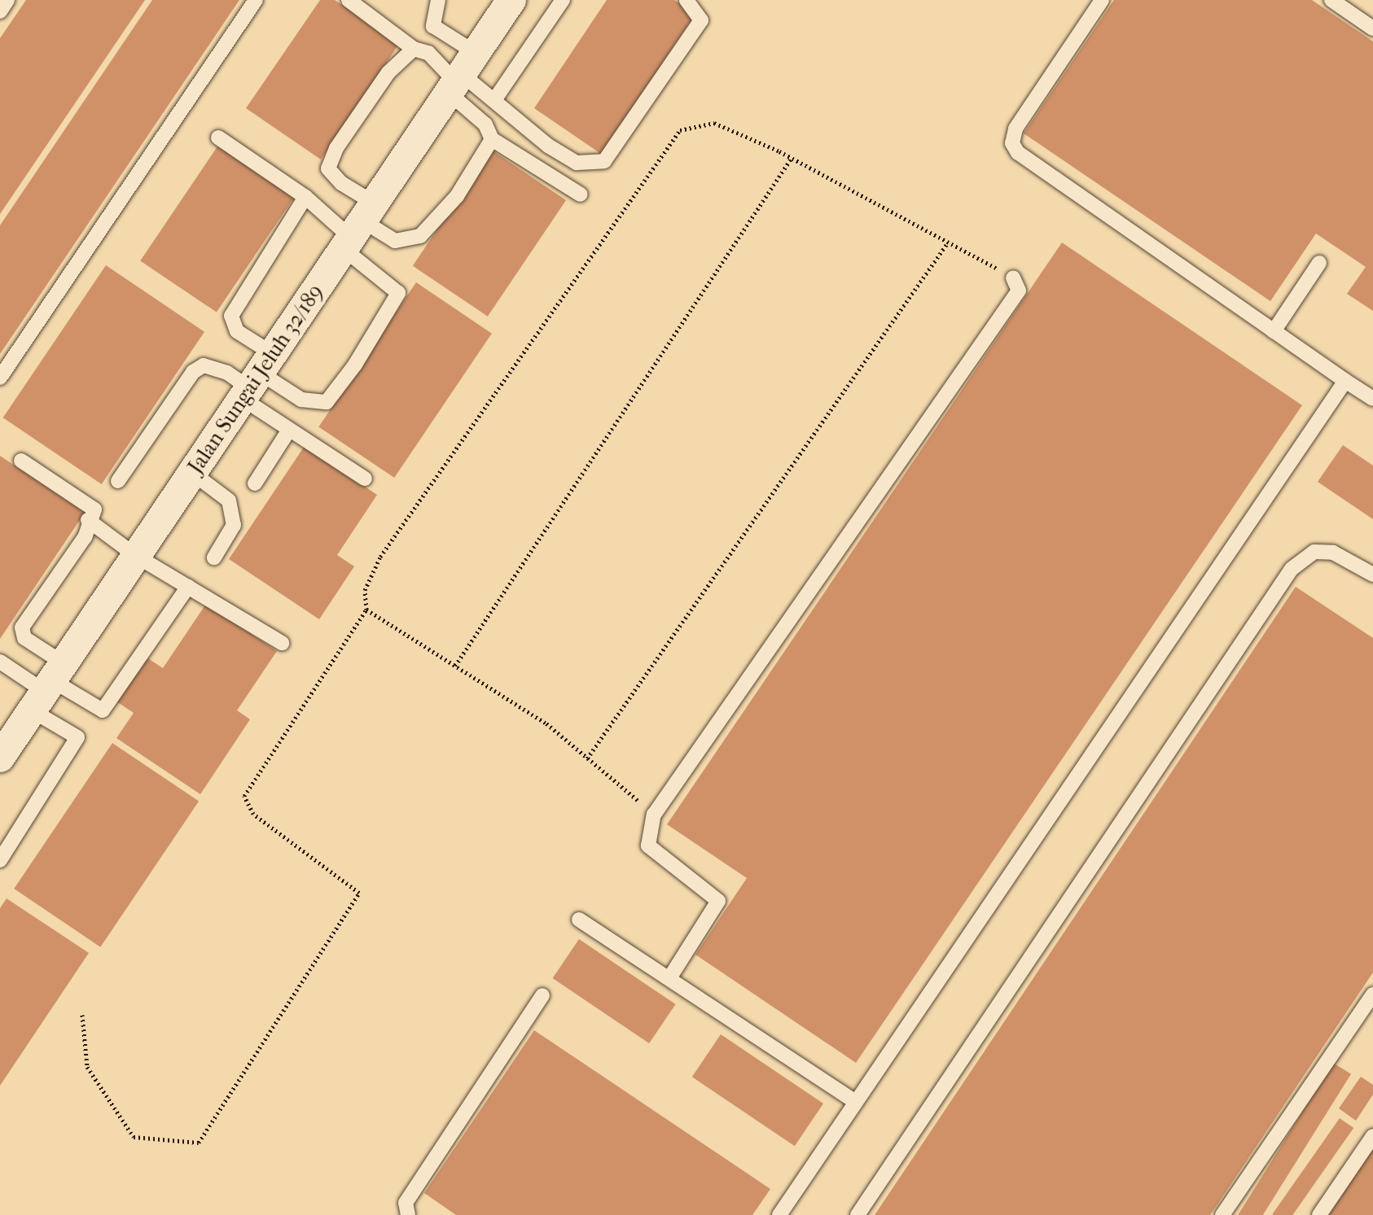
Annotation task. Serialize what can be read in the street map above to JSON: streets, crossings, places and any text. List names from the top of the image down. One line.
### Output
{"streets":{"street":["Jalan Sungai Jeluh 32/189"]}}
